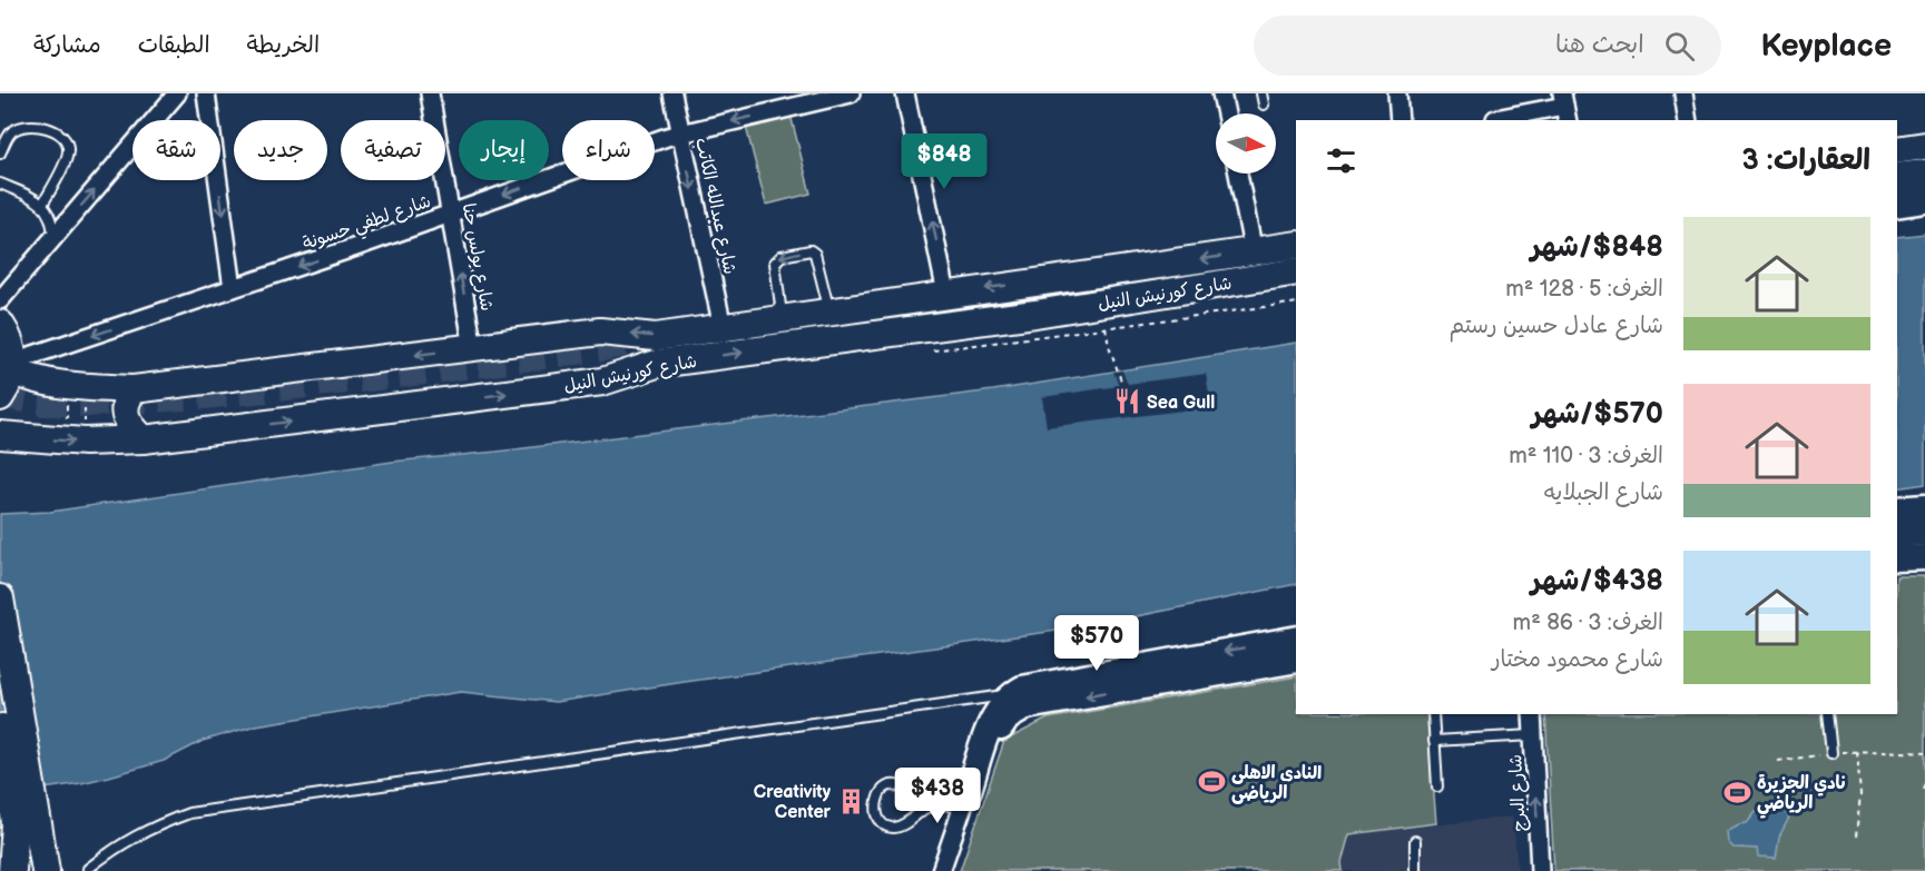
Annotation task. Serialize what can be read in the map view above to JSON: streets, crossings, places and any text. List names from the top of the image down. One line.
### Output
{"streets":{"main road":["شارع كورنيش النيل"],"street":["شارع عبدالله الكاتب","شارع لطفي حسونة","شارع بولس حنا","شارع البرج"]},"crossings":[["شارع عبدالله الكاتب","شارع لطفي حسونة"],["شارع عبدالله الكاتب","شارع كورنيش النيل"],["شارع لطفي حسونة","شارع بولس حنا"],["شارع لطفي حسونة","شارع كورنيش النيل"],["شارع بولس حنا","شارع كورنيش النيل"]],"one_way":["شارع عبدالله الكاتب","شارع لطفي حسونة","شارع بولس حنا","شارع البرج"],"places":{"restaurant":["Sea Gull"],"sports":["النادى الاهلى الرياضى","نادي الجزيرة الرياضي"],"building":["Creativity Center"]},"north":"right","page":{"header":"Keyplace","search":"ابحث هنا","nav":["الخريطة","الطبقات","مشاركة"],"chip":["شراء","إيجار","تصفية","جديد","شقة"],"heading":"العقارات: 3","price":["$848","$570","$438"],"list":[{"name":"$848/شهر","note":"الغرف: 5 · 128 m² · شارع عادل حسين رستم"},{"name":"$570/شهر","note":"الغرف: 3 · 110 m² · شارع الجبلايه"},{"name":"$438/شهر","note":"الغرف: 3 · 86 m² · شارع محمود مختار"}]}}
